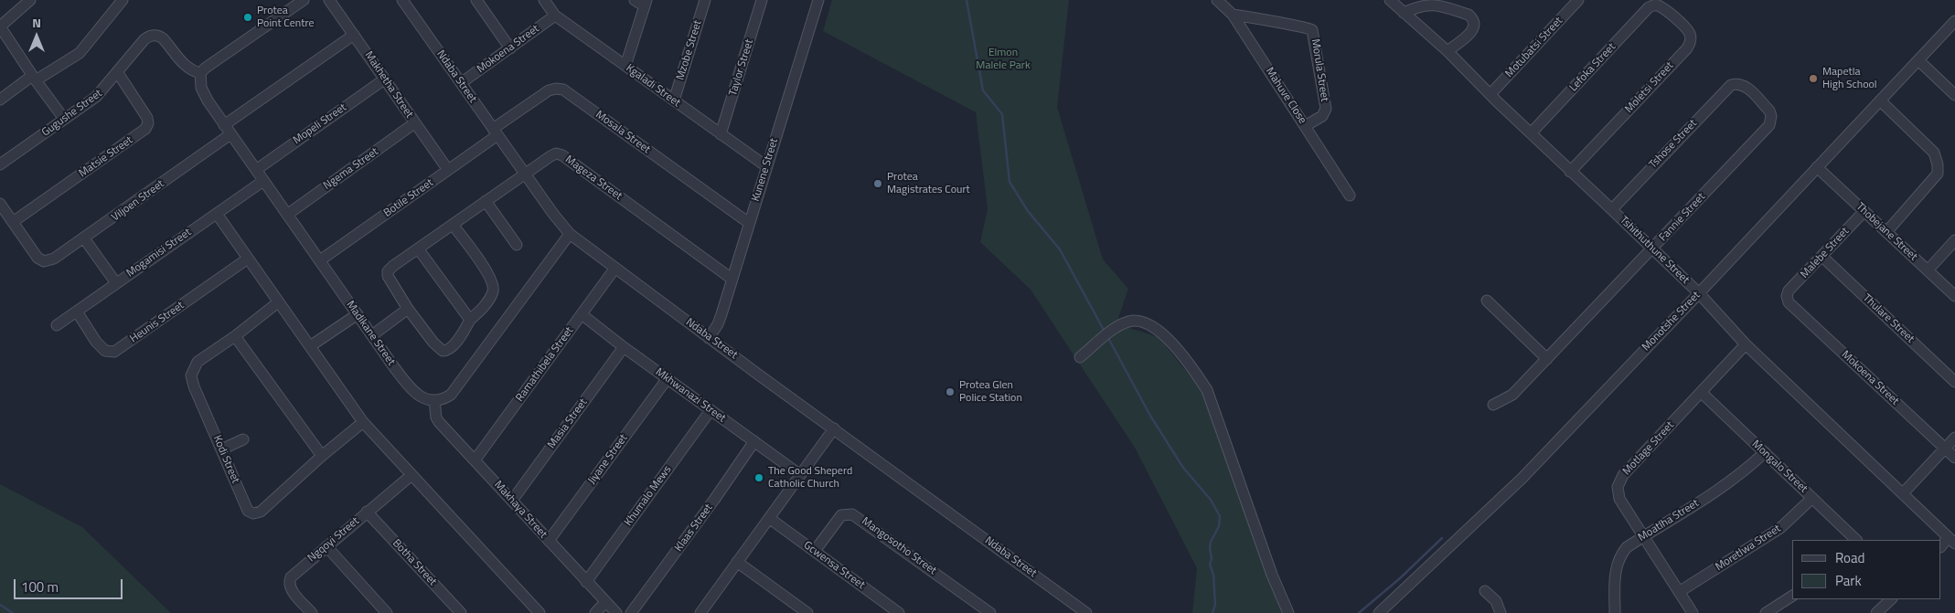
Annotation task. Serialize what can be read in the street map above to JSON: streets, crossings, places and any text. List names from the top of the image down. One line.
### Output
{"streets":{"street":["Motubatsi Street","Mokoena Street","Mzobe Street","Taylor Street","Lefoka Street","Morula Street","Ndaba Street","Makhetha Street","Kgaladi Street","Moletsi Street","Mahuve Close","Gugushe Street","Mopeli Street","Mosala Street","Tshose Street","Matsie Street","Ngema Street","Kunene Street","Mageza Street","Botile Street","Viljoen Street","Fannie Street","Thobejane Street","Tshithuthune Street","Mogamisi Street","Malebe Street","Thulare Street","Monotshe Street","Heunis Street","Madikane Street","Ramathibela Street","Mkhwanazi Street","Masia Street","Motlage Street","Kodi Street","Jiyane Street","Mongalo Street","Khumalo Mews","Makhaya Street","Moatlha Street","Klaas Street","Ngqoyi Street","Mangosotho Street","Moretlwa Street","Botha Street","Gcwensa Street"]},"crossings":[["Motubatsi Street","Tshithuthune Street"],["Mokoena Street","Ndaba Street"],["Mokoena Street","Kgaladi Street"],["Mokoena Street","Malebe Street"],["Mzobe Street","Kgaladi Street"],["Taylor Street","Kgaladi Street"],["Lefoka Street","Moletsi Street"],["Lefoka Street","Tshithuthune Street"],["Morula Street","Mahuve Close"],["Ndaba Street","Mosala Street"],["Ndaba Street","Kunene Street"],["Ndaba Street","Mageza Street"],["Ndaba Street","Botile Street"],["Ndaba Street","Ramathibela Street"],["Makhetha Street","Mopeli Street"],["Makhetha Street","Ngema Street"],["Makhetha Street","Botile Street"],["Kgaladi Street","Kunene Street"],["Moletsi Street","Tshithuthune Street"],["Gugushe Street","Matsie Street"],["Gugushe Street","Madikane Street"],["Mopeli Street","Madikane Street"],["Mosala Street","Kunene Street"],["Mosala Street","Botile Street"],["Tshose Street","Fannie Street"],["Tshose Street","Tshithuthune Street"],["Matsie Street","Viljoen Street"],["Ngema Street","Madikane Street"],["Kunene Street","Mageza Street"],["Botile Street","Madikane Street"],["Viljoen Street","Madikane Street"],["Fannie Street","Tshithuthune Street"],["Thobejane Street","Malebe Street"],["Thobejane Street","Monotshe Street"],["Tshithuthune Street","Monotshe Street"],["Tshithuthune Street","Motlage Street"],["Mogamisi Street","Heunis Street"],["Mogamisi Street","Madikane Street"],["Malebe Street","Thulare Street"],["Madikane Street","Makhaya Street"],["Ramathibela Street","Mkhwanazi Street"],["Ramathibela Street","Makhaya Street"],["Mkhwanazi Street","Masia Street"],["Mkhwanazi Street","Jiyane Street"],["Mkhwanazi Street","Khumalo Mews"],["Mkhwanazi Street","Klaas Street"],["Masia Street","Makhaya Street"],["Motlage Street","Mongalo Street"],["Motlage Street","Moatlha Street"],["Motlage Street","Moretlwa Street"],["Jiyane Street","Makhaya Street"],["Mongalo Street","Moatlha Street"],["Mongalo Street","Moretlwa Street"],["Khumalo Mews","Makhaya Street"],["Ngqoyi Street","Botha Street"],["Mangosotho Street","Gcwensa Street"]],"parks":["Elmon Malele Park"],"places":["Protea Point Centre","Mapetla High School","Protea Magistrates Court","Protea Glen Police Station","The Good Sheperd Catholic Church"],"legend":["Road","Park"],"scale_bar":"100 m","north":"top"}
